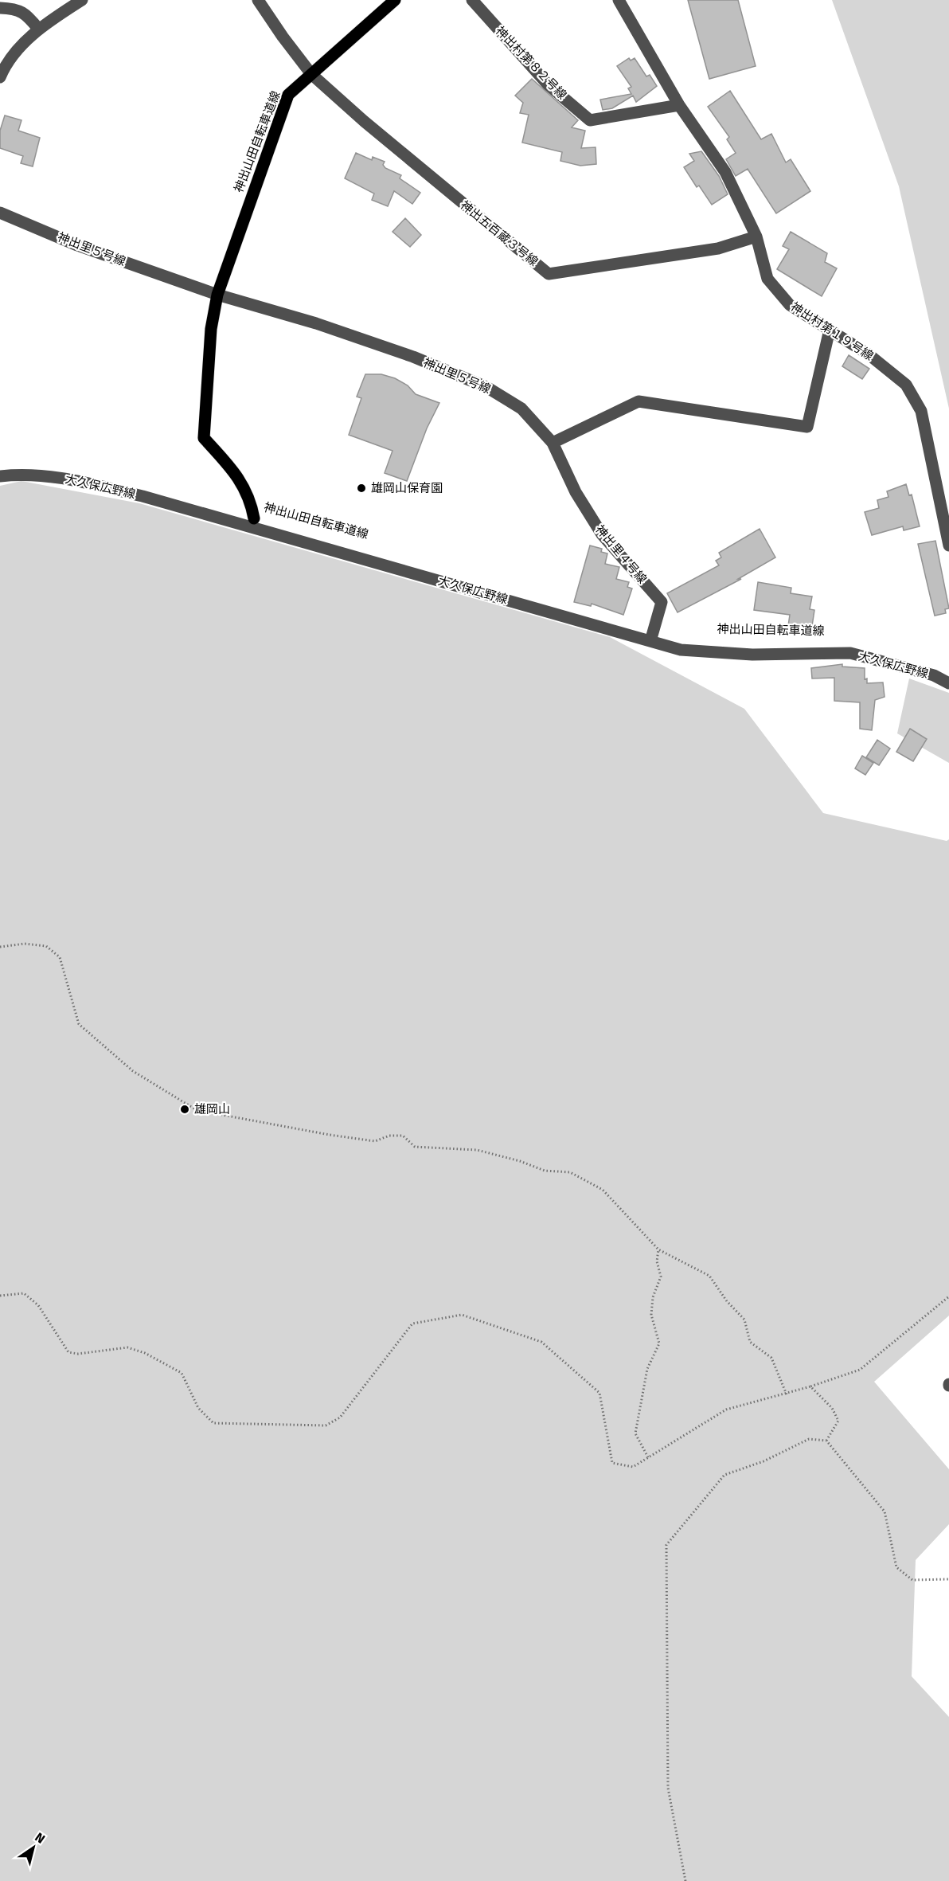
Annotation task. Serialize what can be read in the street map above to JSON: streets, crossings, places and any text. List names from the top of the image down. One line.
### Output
{"streets":{"main road":["神出山田自転車道線"],"street":["神出村第８２号線","神出五百蔵３号線","神出里５号線","神出村第１９号線","大久保広野線","神出里４号線"]},"crossings":[["神出村第８２号線","神出村第１９号線"],["神出山田自転車道線","神出五百蔵３号線"],["神出山田自転車道線","神出里５号線"],["神出山田自転車道線","大久保広野線"],["神出五百蔵３号線","神出村第１９号線"],["神出里５号線","神出里４号線"],["大久保広野線","神出里４号線"]],"places":["雄岡山保育園","雄岡山"],"north":"top right"}
